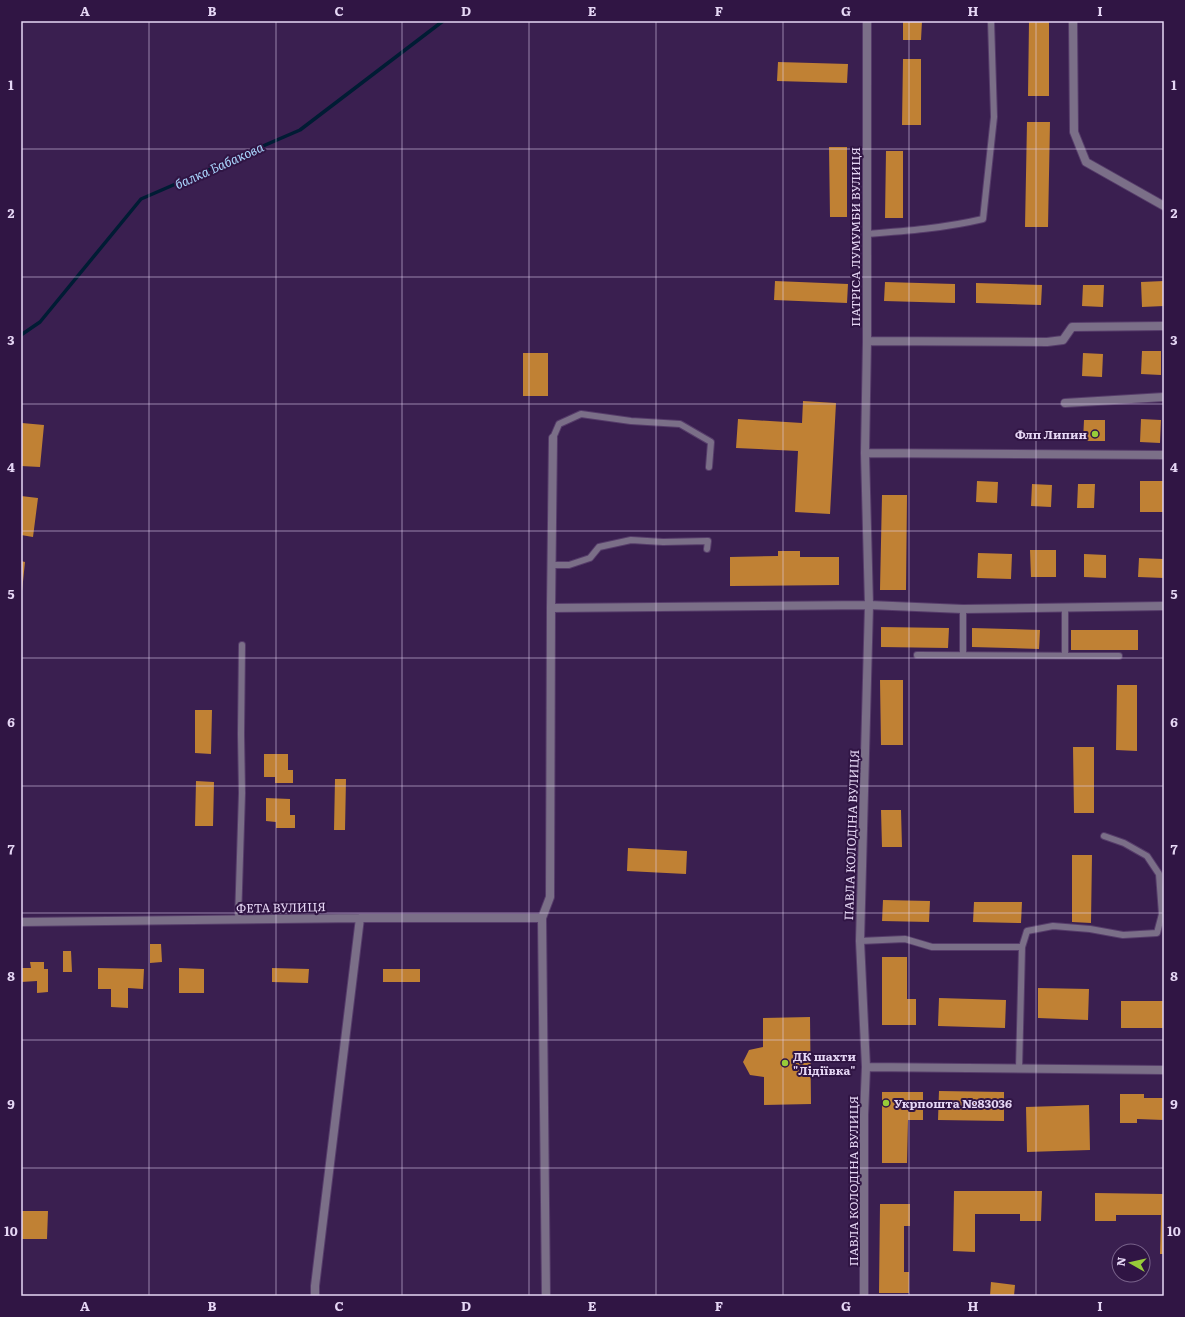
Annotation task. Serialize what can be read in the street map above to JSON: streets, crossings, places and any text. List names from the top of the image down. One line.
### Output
{"streets":{"street":["ПАТРІСА ЛУМУМБИ ВУЛИЦЯ","ПАВЛА КОЛОДІНА ВУЛИЦЯ","ФЕТА ВУЛИЦЯ"]},"crossings":[["ПАТРІСА ЛУМУМБИ ВУЛИЦЯ","ПАВЛА КОЛОДІНА ВУЛИЦЯ"]],"water":["балка Бабакова"],"places":["Флп Липин","ДК шахти \"Лідіївка\"","Укрпошта №83036"],"north":"left","grid":{"columns":["A","B","C","D","E","F","G","H","I"],"rows":["1","2","3","4","5","6","7","8","9","10"]}}
